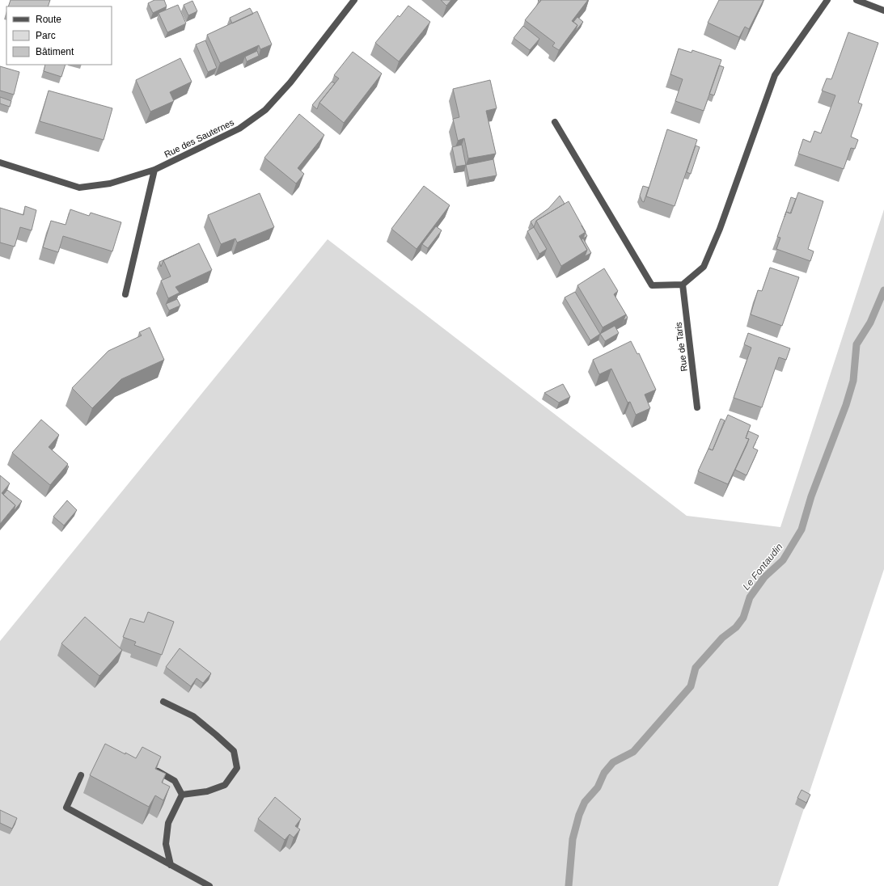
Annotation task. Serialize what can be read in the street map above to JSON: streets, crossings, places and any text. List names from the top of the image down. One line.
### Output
{"streets":{"street":["Rue des Sauternes","Rue de Taris"]},"water":["Le Fontaudin"],"legend":["Route","Parc","Bâtiment"]}
